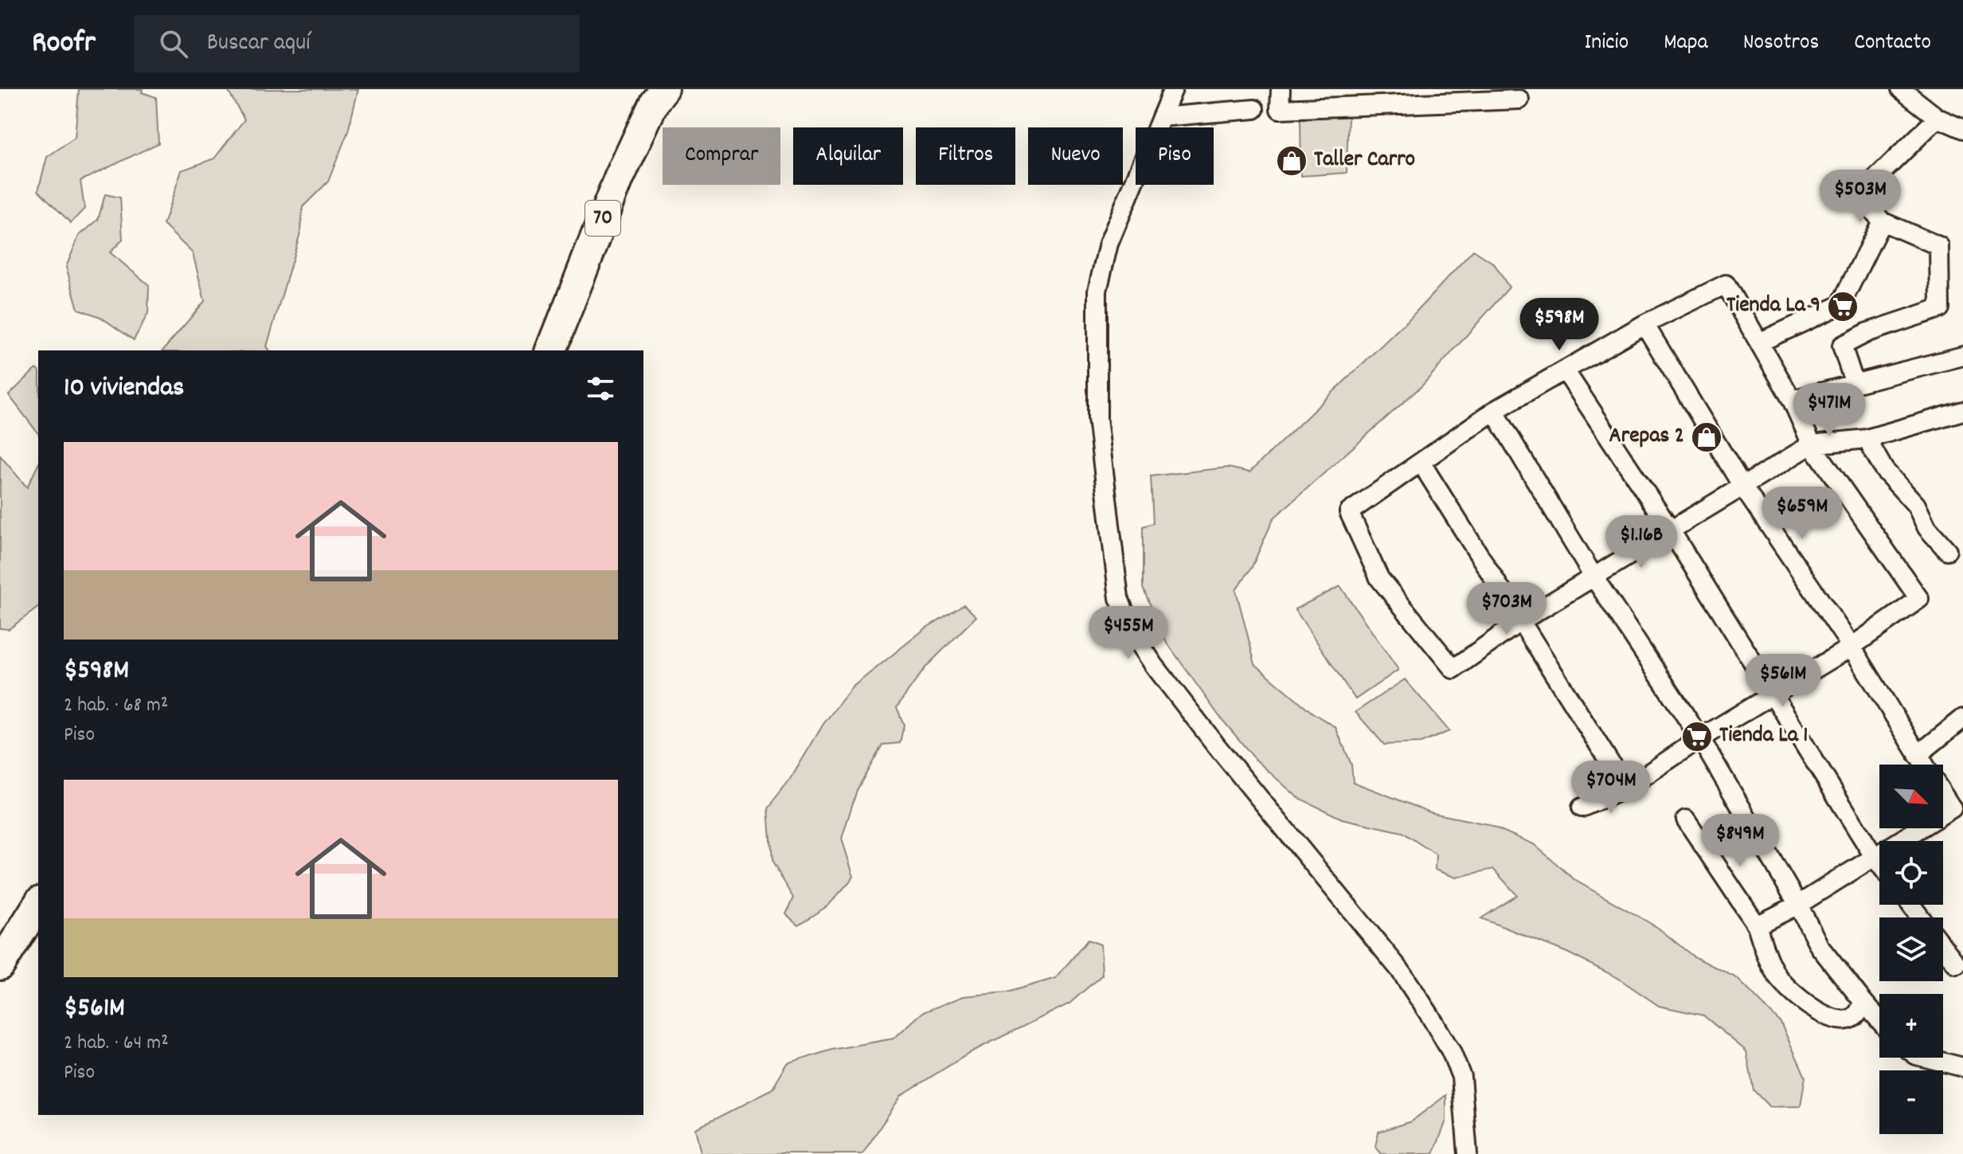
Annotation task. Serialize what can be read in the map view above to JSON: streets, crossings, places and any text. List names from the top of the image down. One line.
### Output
{"streets":{"main road":["70"]},"places":{"shop":["Taller Carro","Arepas 2"],"supermarket":["Tienda La 9","Tienda La 1"]},"north":"bottom right","page":{"header":"Roofr","search":"Buscar aquí","nav":["Inicio","Mapa","Nosotros","Contacto"],"chip":["Comprar","Alquilar","Filtros","Nuevo","Piso"],"price":["$503M","$598M","$471M","$659M","$1.16B","$703M","$455M","$561M","$704M","$849M"],"heading":"10 viviendas","list":[{"name":"$598M","note":"2 hab. · 68 m² · Piso"},{"name":"$561M","note":"2 hab. · 64 m² · Piso"}],"map_buttons":["+","−"]}}
